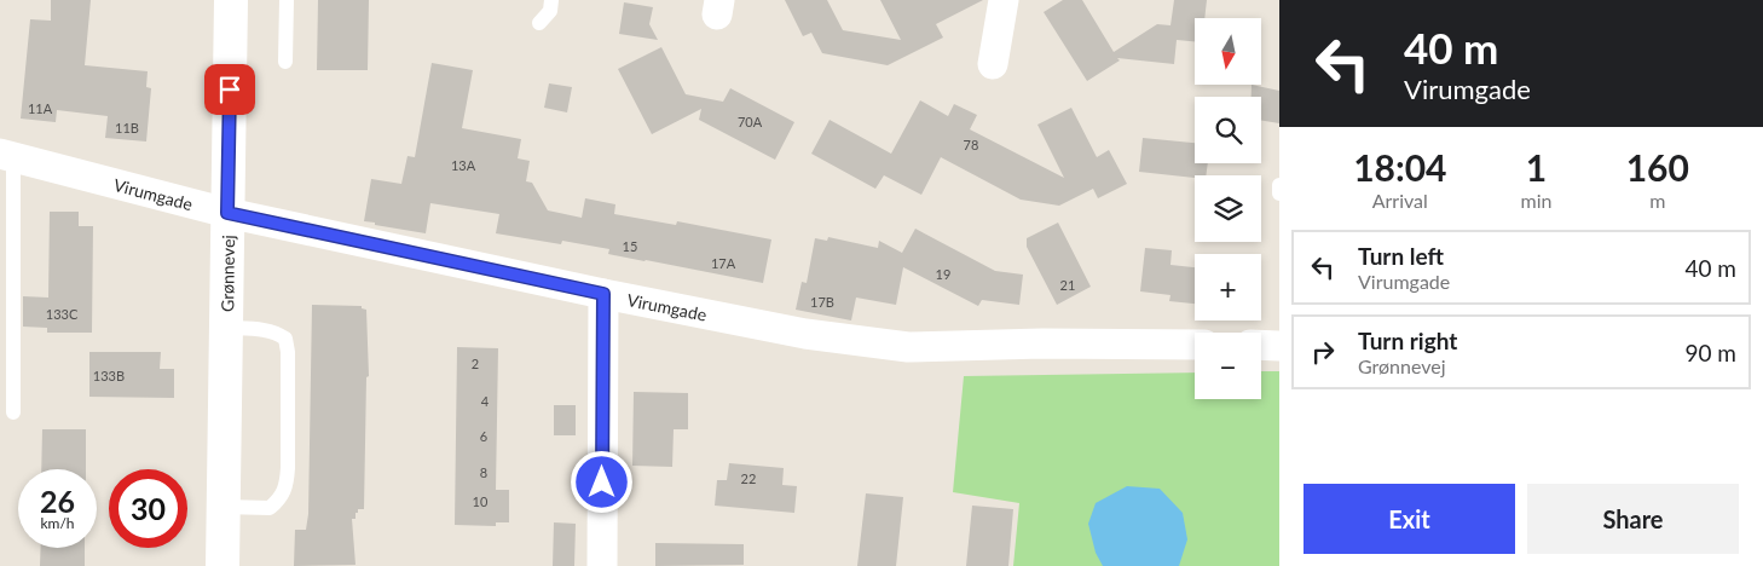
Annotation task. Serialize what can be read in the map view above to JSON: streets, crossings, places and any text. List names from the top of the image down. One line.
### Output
{"streets":{"street":["Virumgade","Grønnevej"]},"crossings":[["Virumgade","Grønnevej"]],"house_numbers":["11A","70A","11B","78","13A","15","17A","19","21","17B","133C","2","133B","4","6","8","22","10"],"north":"bottom","page":{"turn":["40 m","Virumgade"],"map_buttons":["+","−"],"eta":["18:04","Arrival","1","min","160","m"],"list":[{"name":"Turn left","note":"Virumgade","value":"40 m"},{"name":"Turn right","note":"Grønnevej","value":"90 m"}],"speed":"26 km/h","limit":"30","buttons":["Exit","Share"]}}
